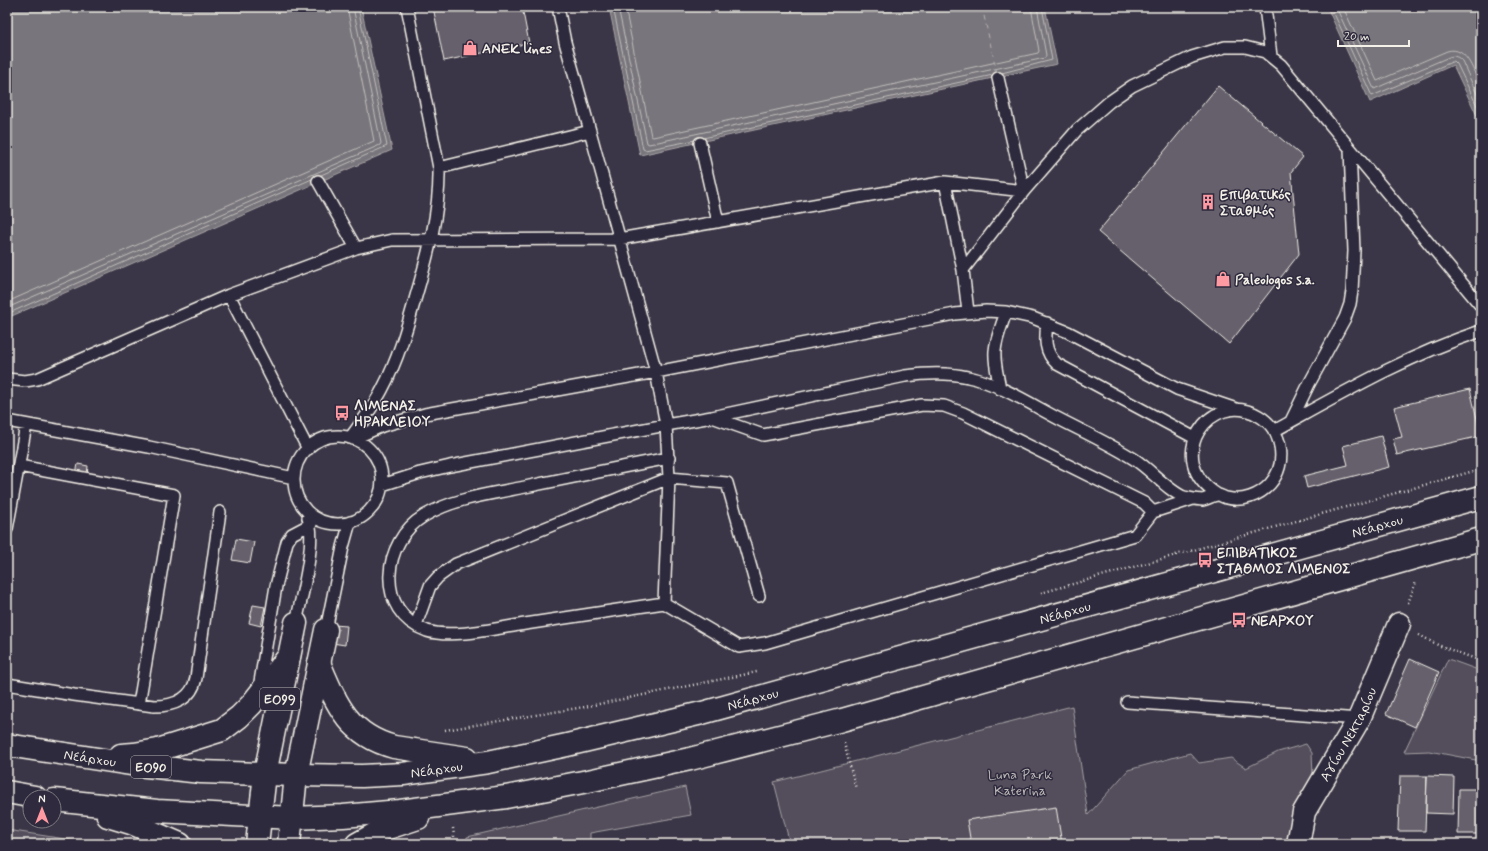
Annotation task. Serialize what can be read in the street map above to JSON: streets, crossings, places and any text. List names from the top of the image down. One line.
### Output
{"streets":{"main road":["Νεάρχου","ΕΟ99","Αγίου Νεκταρίου","ΕΟ90"]},"crossings":[["Νεάρχου","ΕΟ99"]],"parks":["Luna Park Katerina"],"places":{"shop":["ANEK lines","Paleologos s.a."],"building":["Επιβατικός Σταθμός"],"bus stop":["ΛΙΜΕΝΑΣ ΗΡΑΚΛΕΙΟΥ","ΕΠΙΒΑΤΙΚΟΣ ΣΤΑΘΜΟΣ ΛΙΜΕΝΟΣ","ΝΕΑΡΧΟΥ"]},"scale_bar":"20 m","north":"top"}
